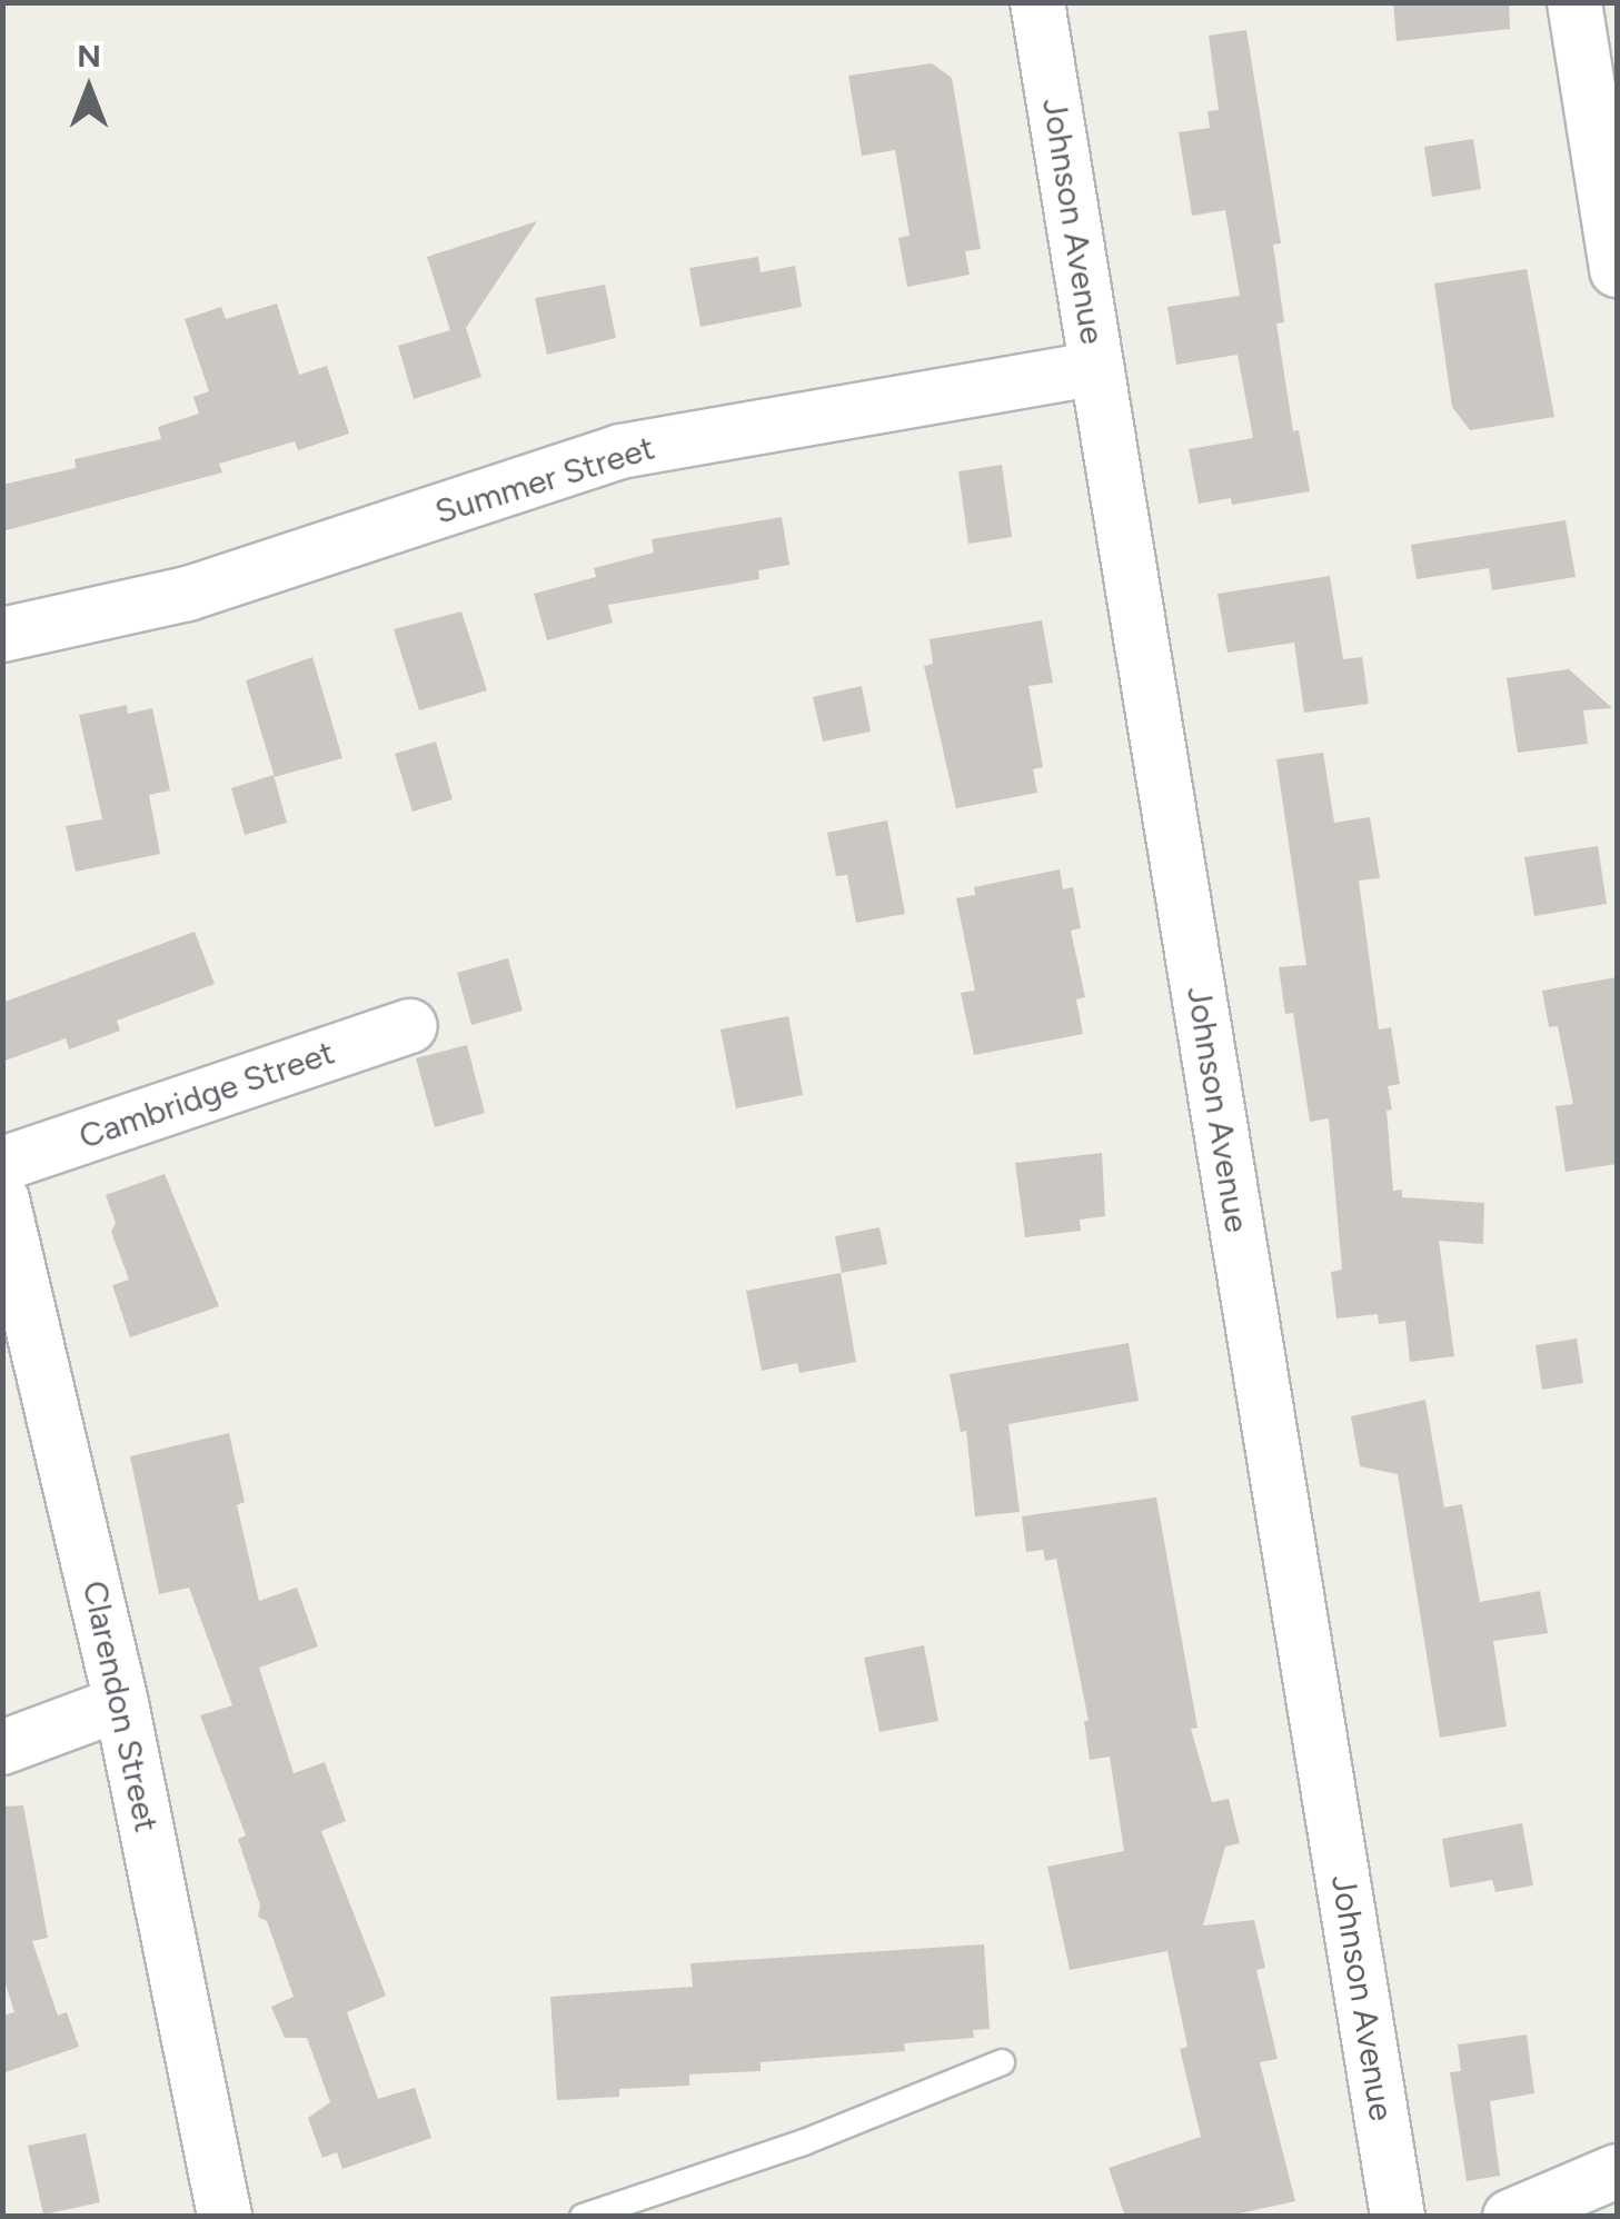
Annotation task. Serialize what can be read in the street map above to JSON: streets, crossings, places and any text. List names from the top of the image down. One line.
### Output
{"streets":{"street":["Johnson Avenue","Summer Street","Cambridge Street","Clarendon Street"]},"crossings":[["Johnson Avenue","Summer Street"]],"north":"top"}
